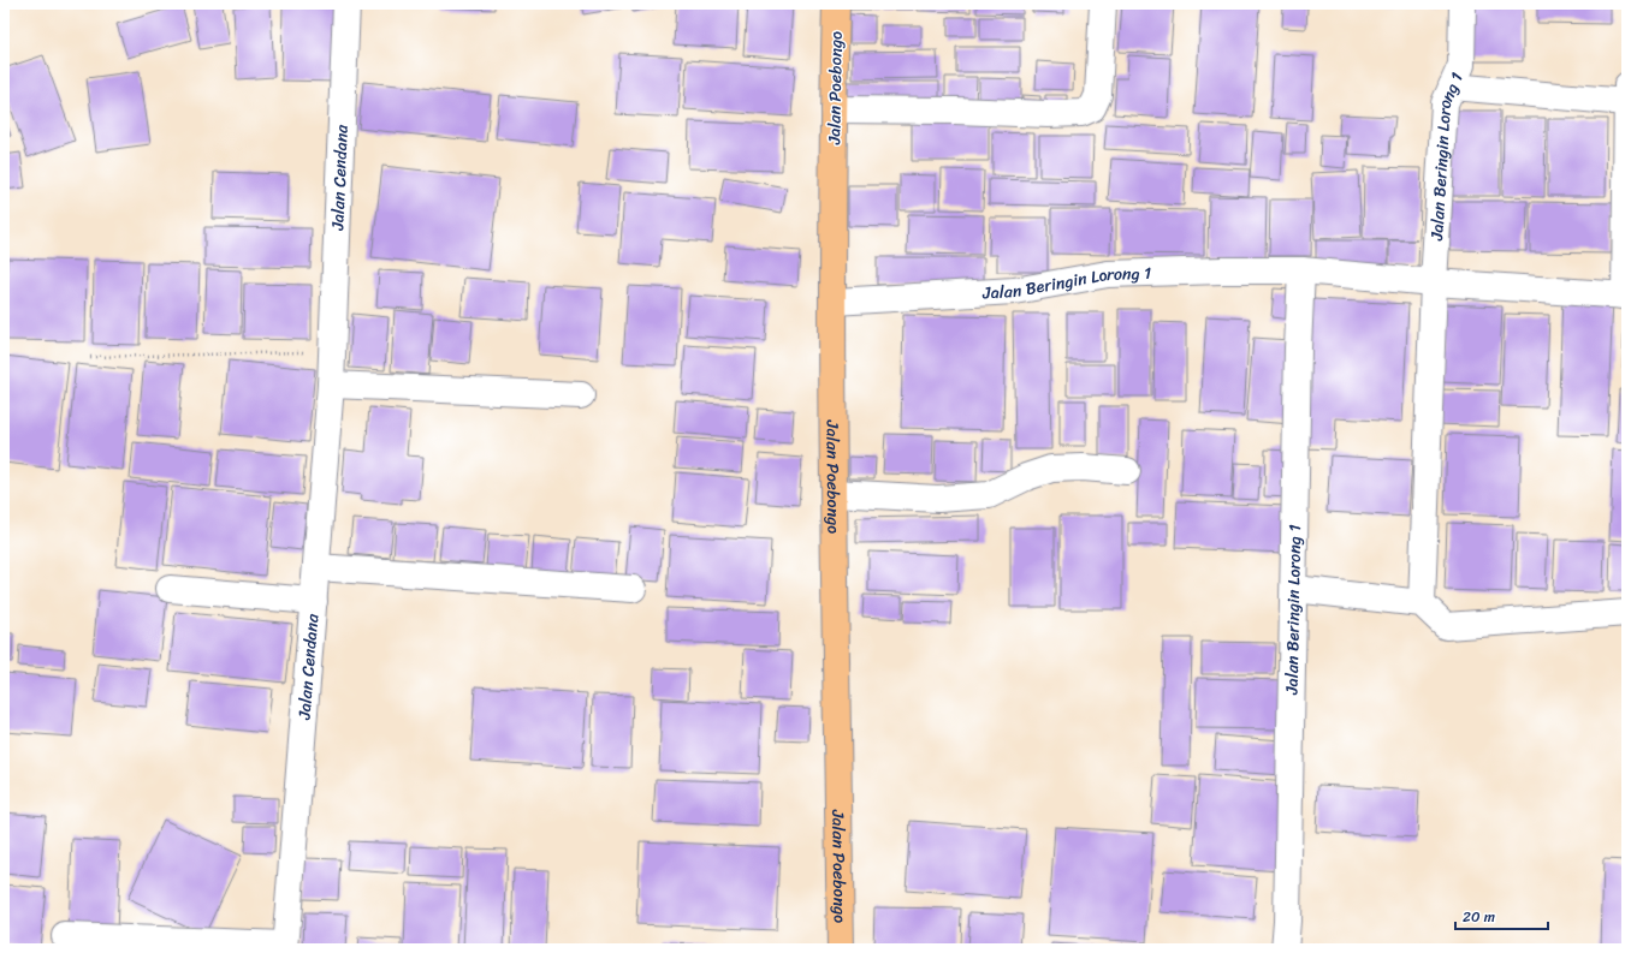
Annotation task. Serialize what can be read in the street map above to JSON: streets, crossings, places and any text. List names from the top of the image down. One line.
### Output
{"streets":{"main road":["Jalan Poebongo"],"street":["Jalan Beringin Lorong 1","Jalan Cendana"]},"crossings":[["Jalan Poebongo","Jalan Beringin Lorong 1"]],"scale_bar":"20 m"}
